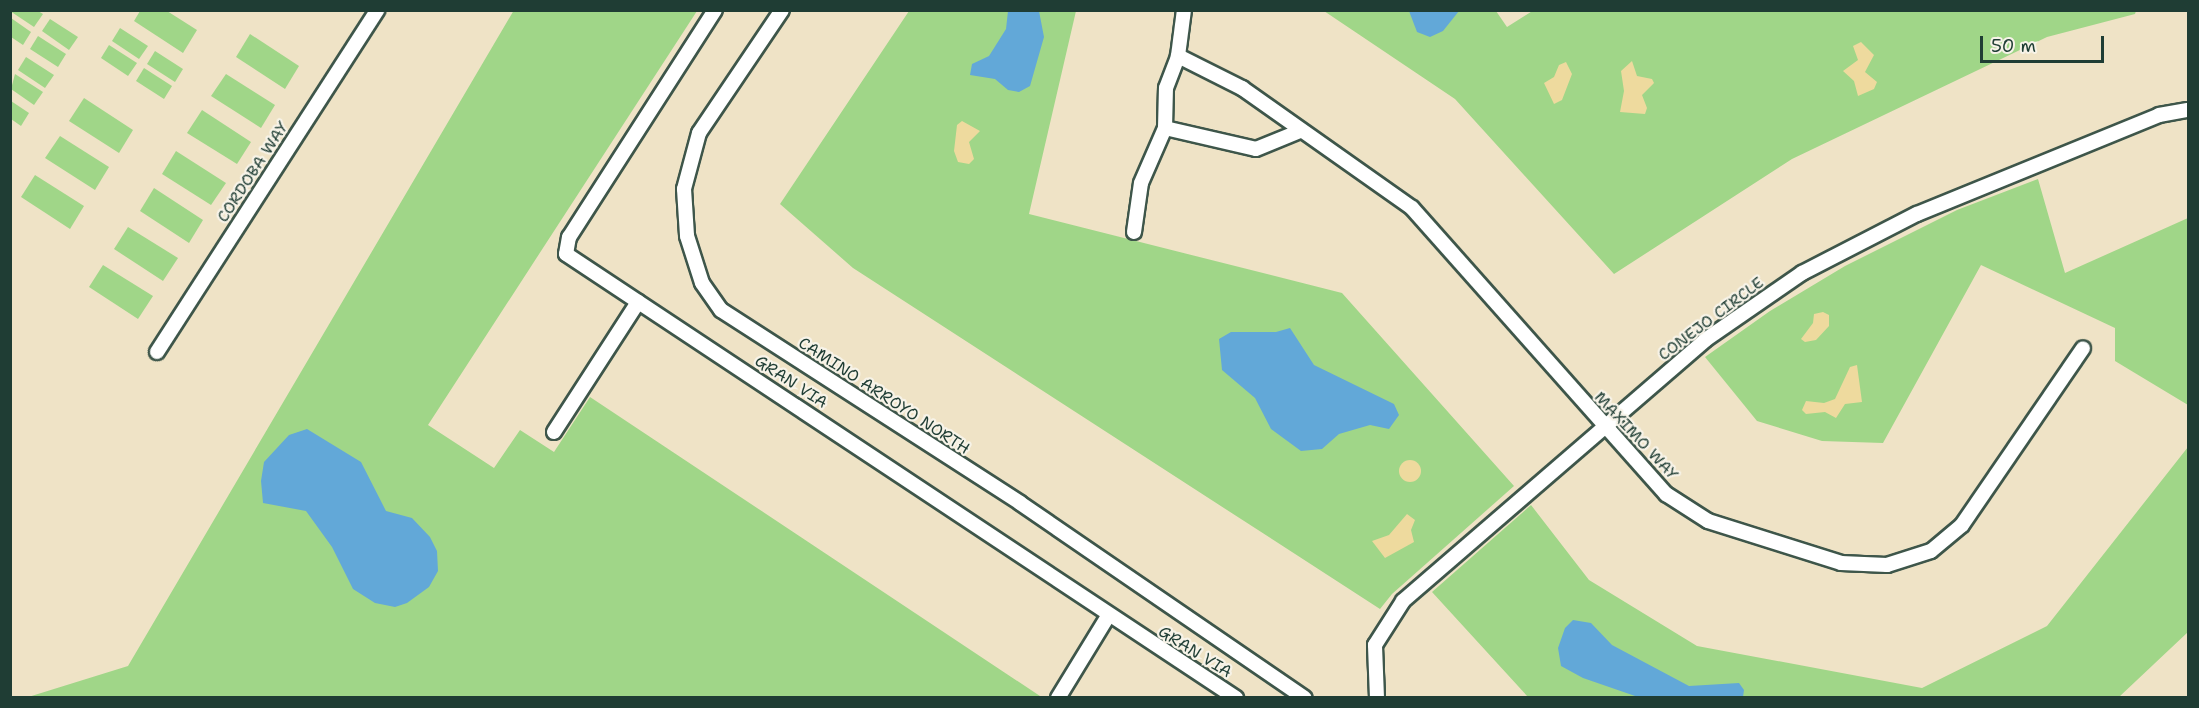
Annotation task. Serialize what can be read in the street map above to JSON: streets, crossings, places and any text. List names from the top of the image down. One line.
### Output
{"streets":{"street":["CORDOBA WAY","CONEJO CIRCLE","GRAN VIA","CAMINO ARROYO NORTH","MAXIMO WAY"]},"crossings":[["CONEJO CIRCLE","MAXIMO WAY"]],"scale_bar":"50 m"}
